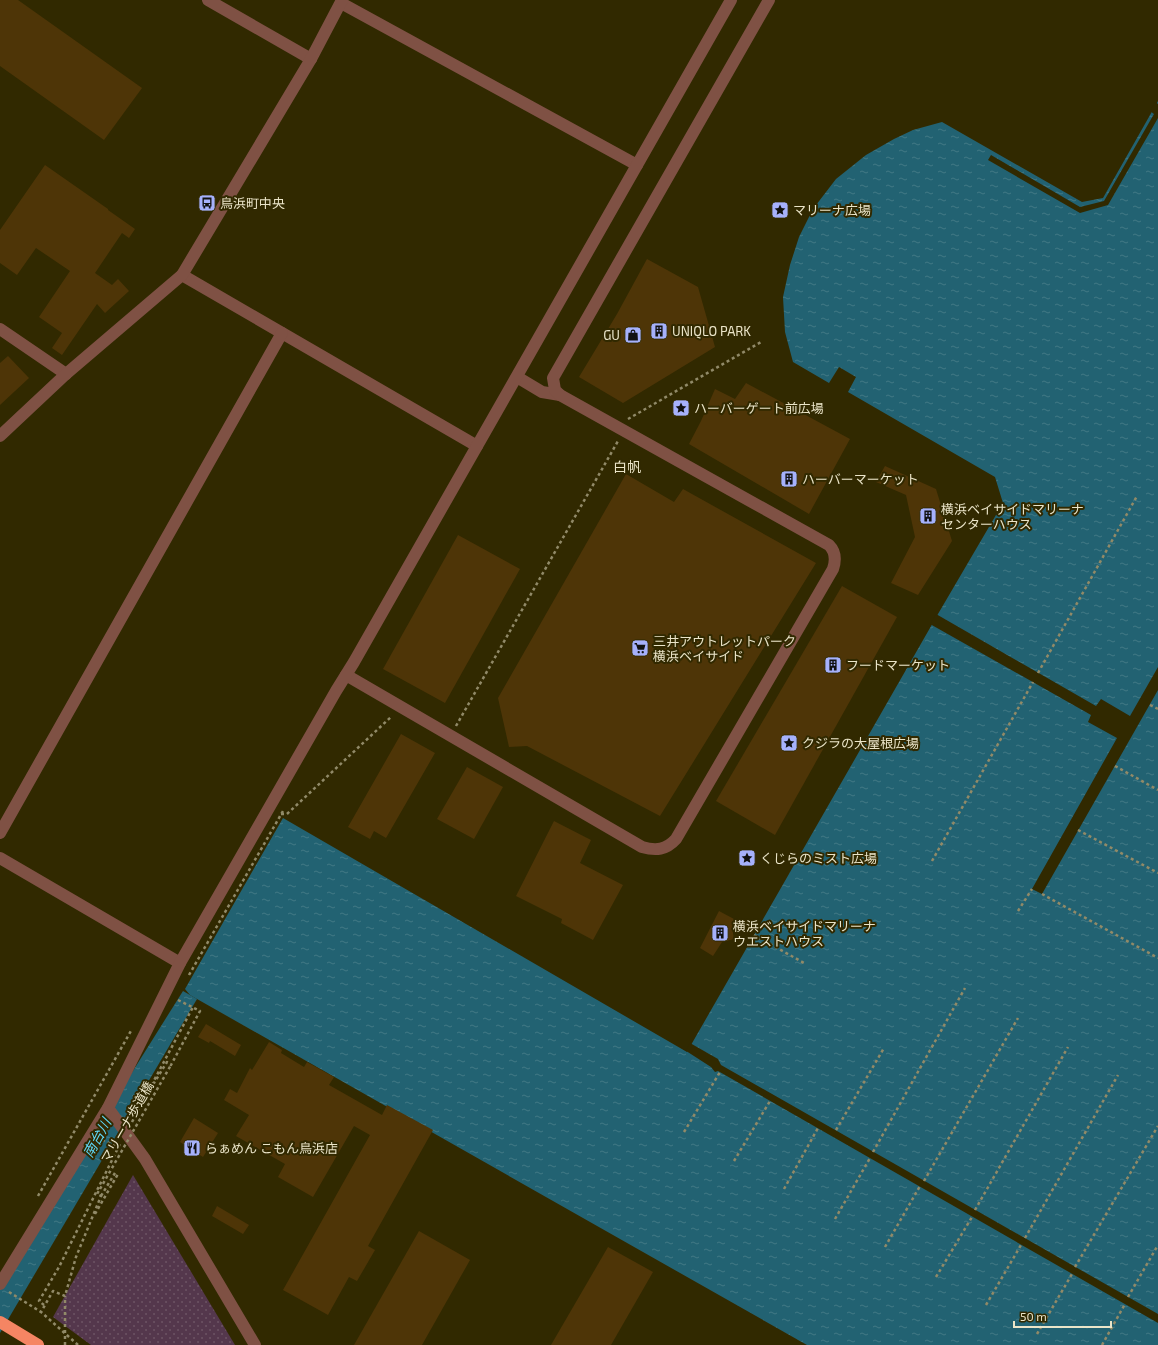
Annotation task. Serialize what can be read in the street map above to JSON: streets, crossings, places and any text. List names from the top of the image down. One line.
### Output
{"streets":{"path":["マリーナ歩道橋"]},"districts":["白帆"],"water":["南台川"],"places":{"bus stop":["鳥浜町中央"],"place":["マリーナ広場","ハーバーゲート前広場","クジラの大屋根広場","くじらのミスト広場"],"building":["UNIQLO PARK","ハーバーマーケット","横浜ベイサイドマリーナ センターハウス","フードマーケット","横浜ベイサイドマリーナ ウエストハウス"],"shop":["GU"],"supermarket":["三井アウトレットパーク 横浜ベイサイド"],"restaurant":["らぁめん こもん鳥浜店"]},"scale_bar":"50 m"}
